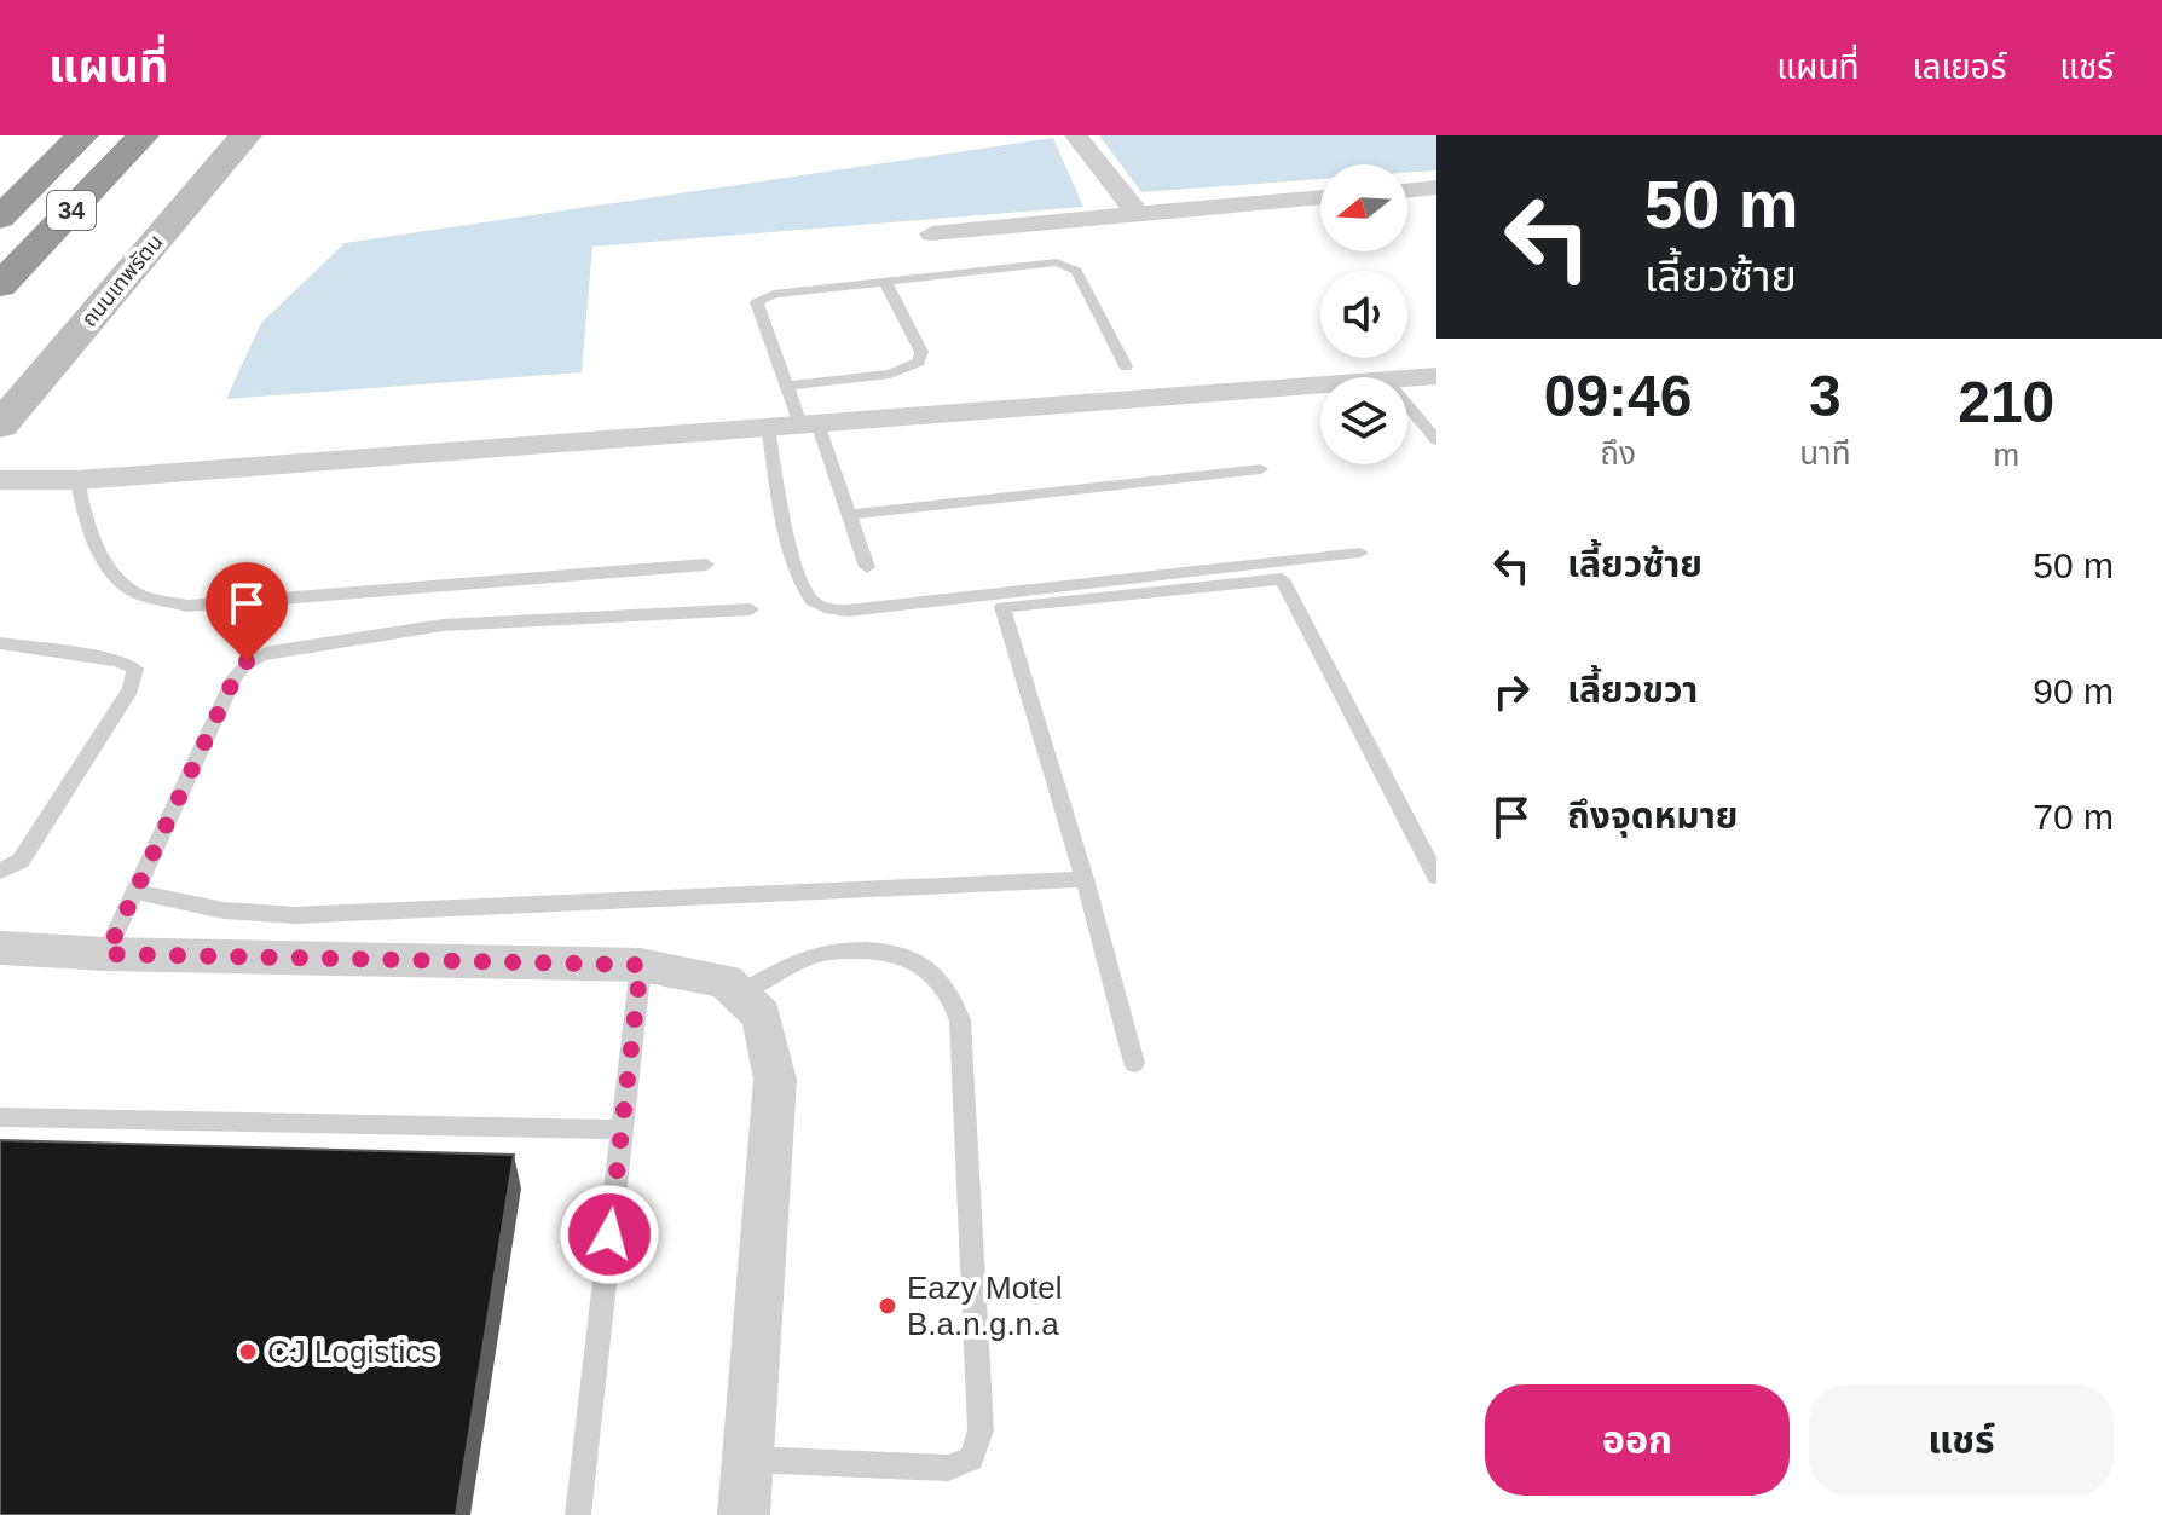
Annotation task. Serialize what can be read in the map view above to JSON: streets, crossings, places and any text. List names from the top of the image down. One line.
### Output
{"streets":{"highway":["34"],"main road":["ถนนเทพรัตน"]},"places":["Eazy Motel B.a.n.g.n.a","CJ Logistics"],"north":"left","page":{"header":"แผนที่","nav":["แผนที่","เลเยอร์","แชร์"],"turn":["50 m","เลี้ยวซ้าย"],"eta":["09:46","ถึง","3","นาที","210","m"],"list":[{"name":"เลี้ยวซ้าย","value":"50 m"},{"name":"เลี้ยวขวา","value":"90 m"},{"name":"ถึงจุดหมาย","value":"70 m"}],"buttons":["ออก","แชร์"]}}
